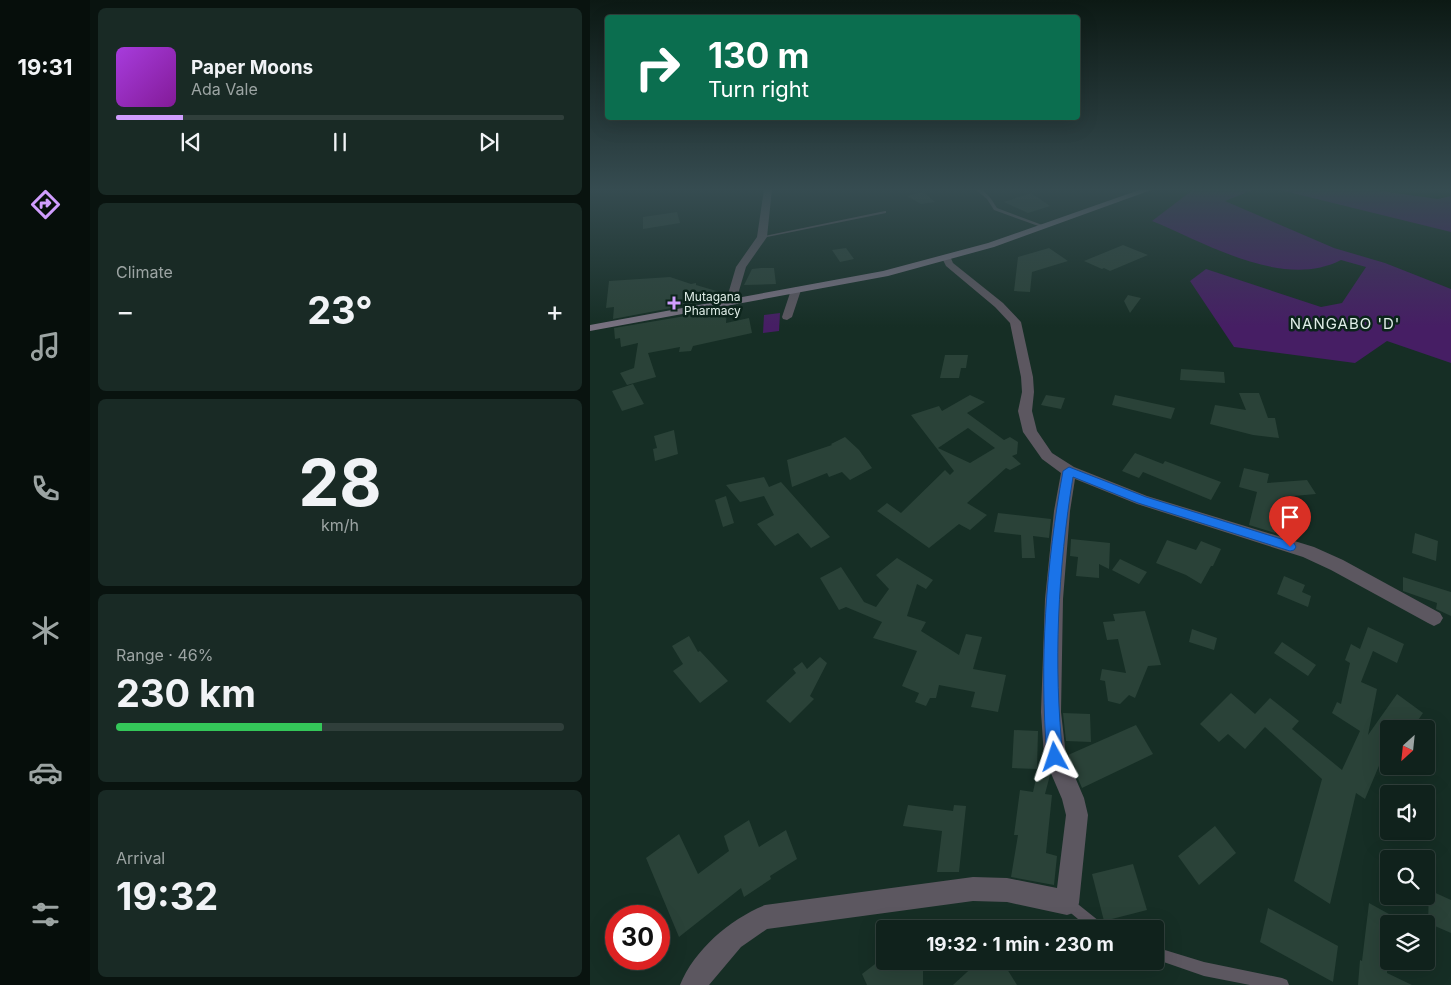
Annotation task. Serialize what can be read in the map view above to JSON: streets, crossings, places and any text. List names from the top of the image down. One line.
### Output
{"districts":["NANGABO 'D'"],"places":{"health":["Mutagana Pharmacy"]},"north":"bottom left","page":{"tabs":"19:31","turn":["130 m","Turn right"],"song":["Paper Moons","Ada Vale"],"tile":["Climate",["28","km/h"],["Range · 46%","230 km"],["Arrival","19:32"]],"heat":["−","23°","+"],"limit":"30","trip":"19:32 · 1 min · 230 m"}}
